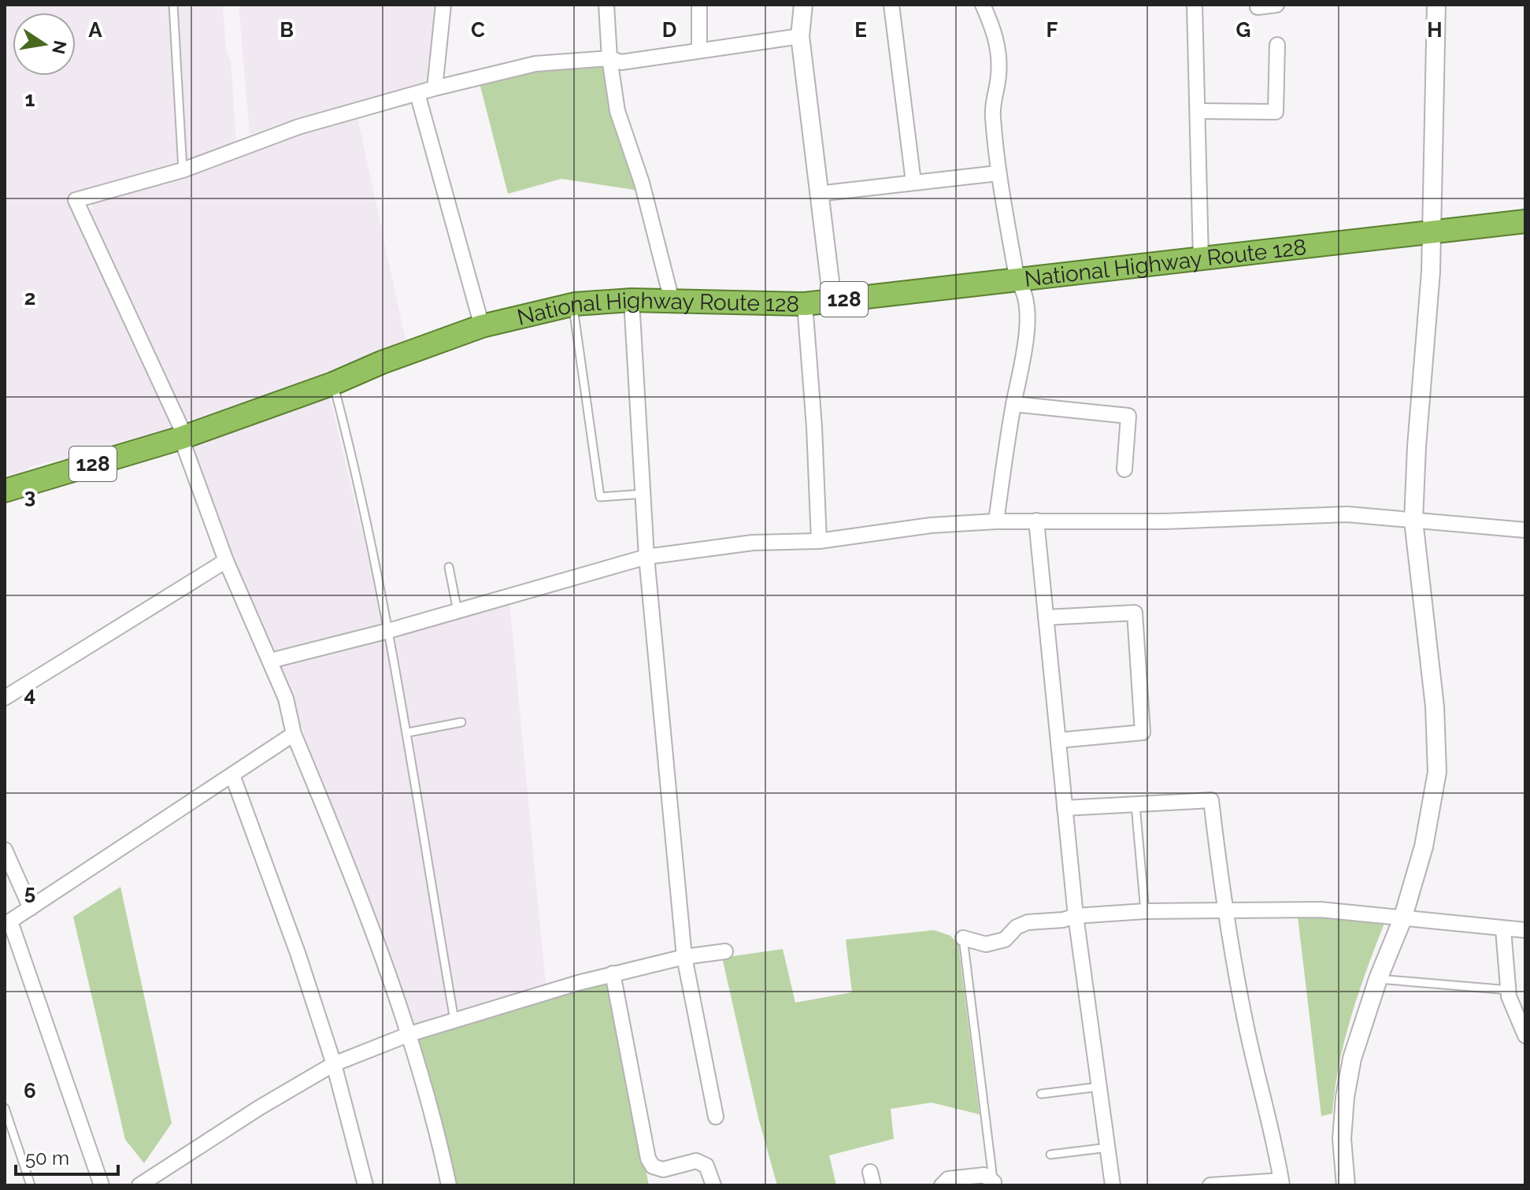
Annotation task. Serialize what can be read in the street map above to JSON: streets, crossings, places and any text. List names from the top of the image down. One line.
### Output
{"streets":{"highway":["National Highway Route 128","128"]},"scale_bar":"50 m","north":"right","grid":{"columns":["A","B","C","D","E","F","G","H"],"rows":["1","2","3","4","5","6"]}}
